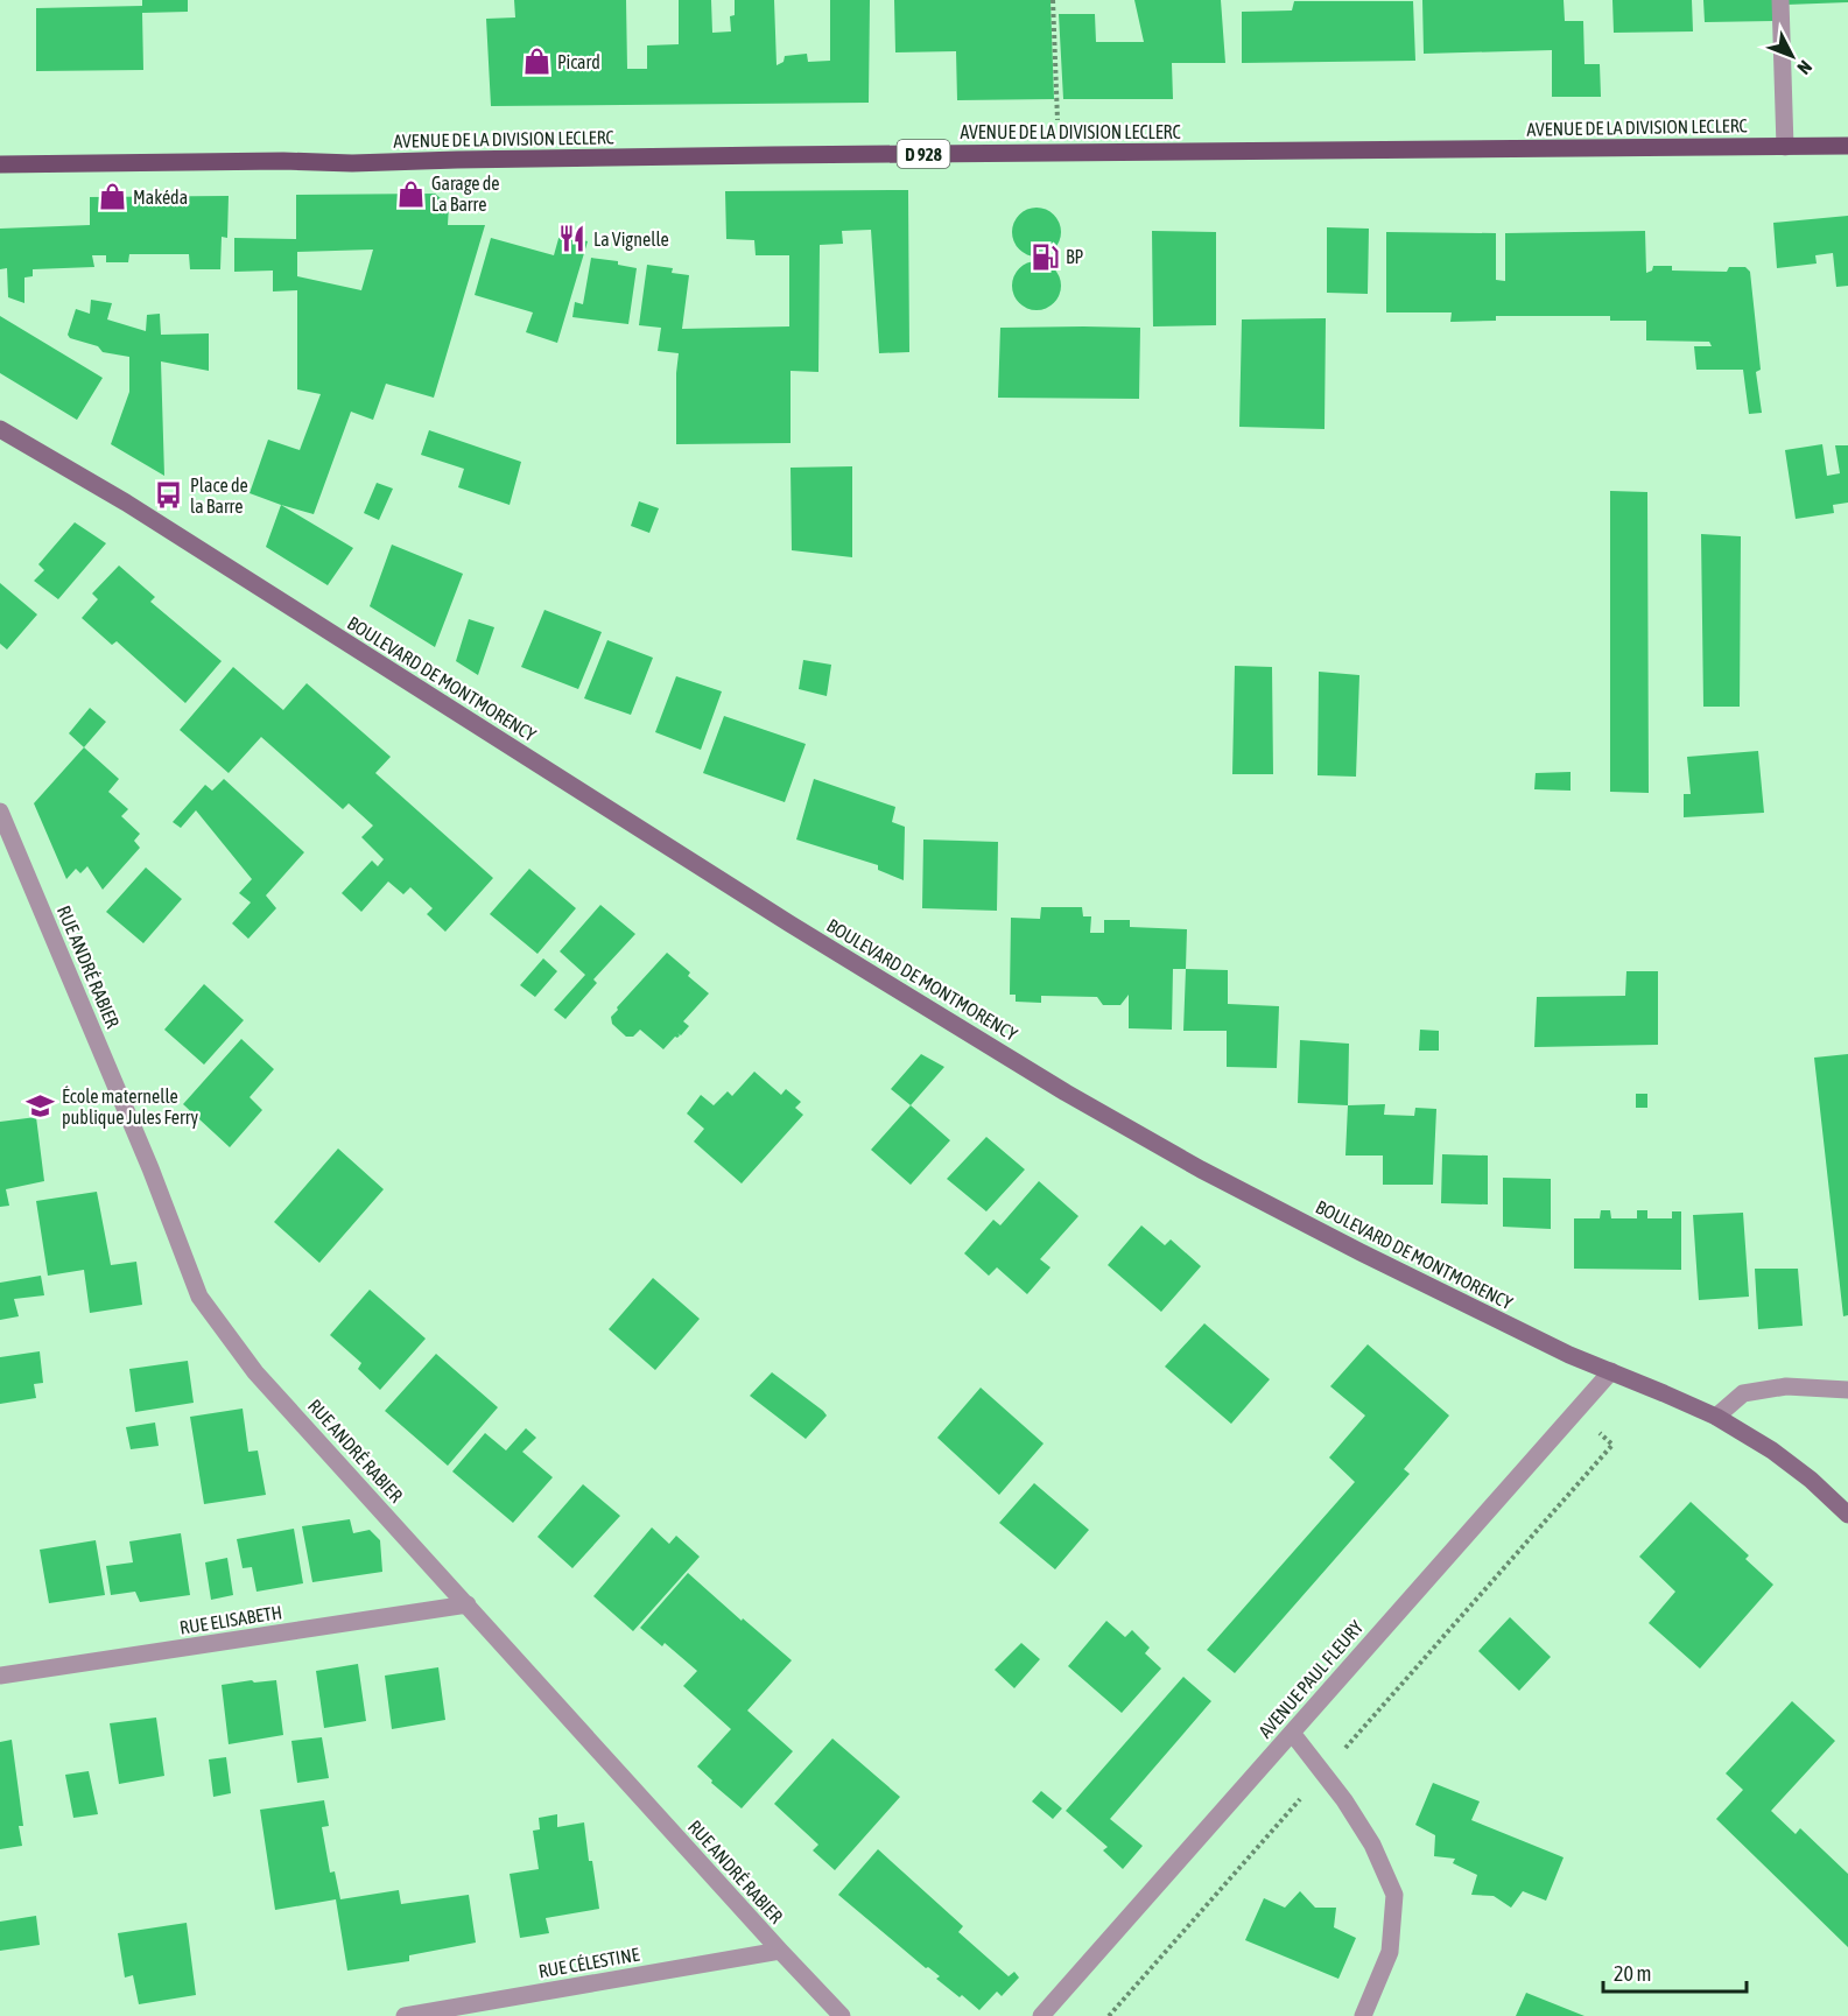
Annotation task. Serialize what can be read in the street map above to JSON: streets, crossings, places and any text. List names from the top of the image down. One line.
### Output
{"streets":{"main road":["AVENUE DE LA DIVISION LECLERC","D 928"],"street":["BOULEVARD DE MONTMORENCY","RUE ANDRÉ RABIER","RUE ELISABETH","AVENUE PAUL FLEURY","RUE CÉLESTINE"]},"crossings":[["BOULEVARD DE MONTMORENCY","AVENUE PAUL FLEURY"],["RUE ANDRÉ RABIER","RUE ELISABETH"],["RUE ANDRÉ RABIER","RUE CÉLESTINE"]],"places":{"shop":["Picard","Garage de La Barre","Makéda"],"restaurant":["La Vignelle"],"fuel station":["BP"],"bus stop":["Place de la Barre"],"school or university":["École maternelle publique Jules Ferry"]},"scale_bar":"20 m","north":"bottom right"}
